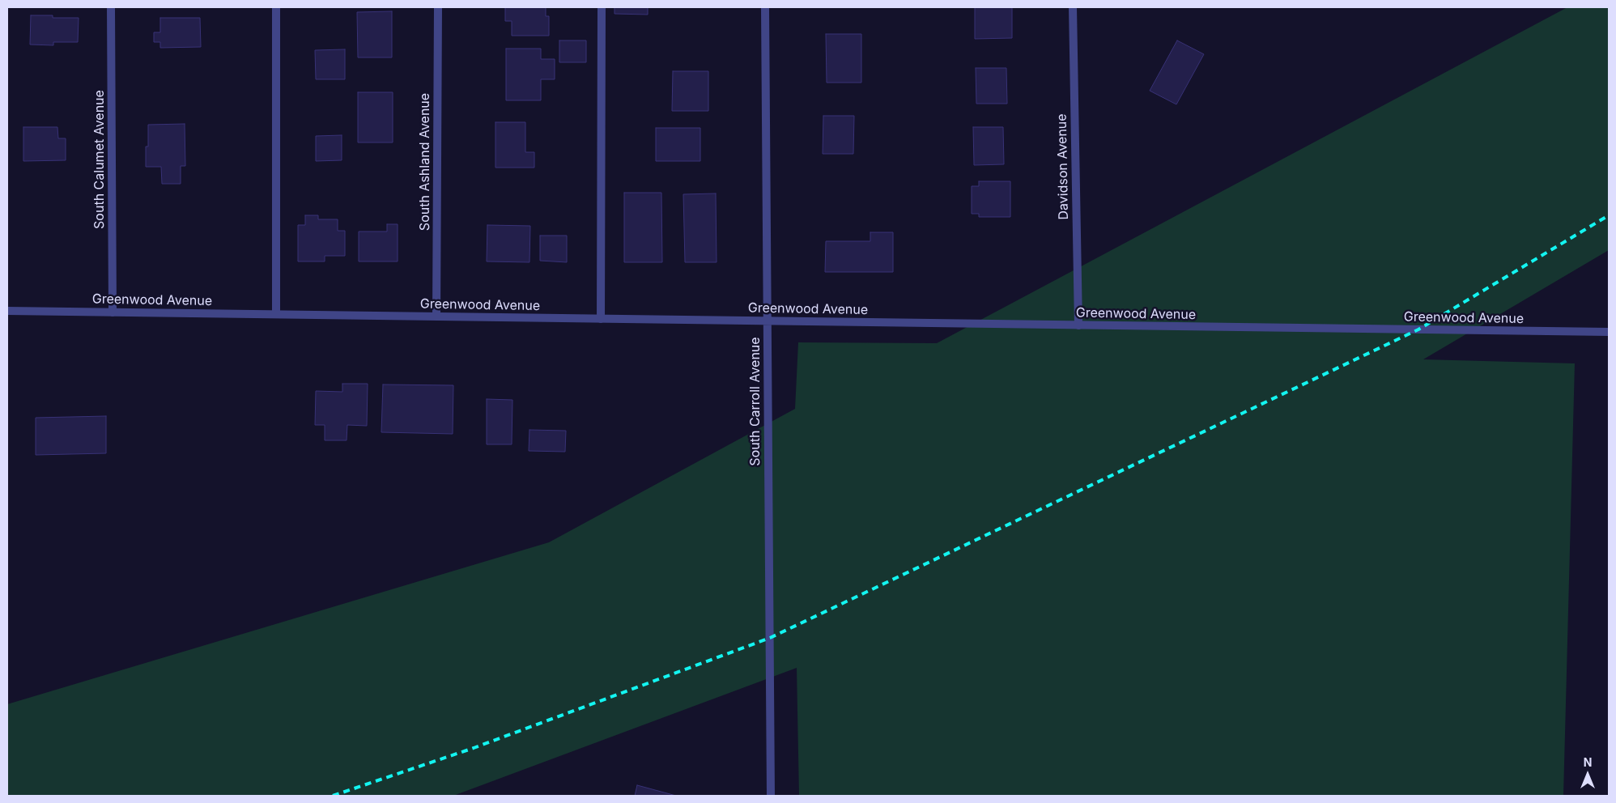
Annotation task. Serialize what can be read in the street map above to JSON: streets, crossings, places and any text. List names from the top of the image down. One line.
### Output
{"streets":{"street":["South Calumet Avenue","South Ashland Avenue","Davidson Avenue","Greenwood Avenue","South Carroll Avenue"]},"crossings":[["South Calumet Avenue","Greenwood Avenue"],["South Ashland Avenue","Greenwood Avenue"],["Davidson Avenue","Greenwood Avenue"],["Greenwood Avenue","South Carroll Avenue"]],"north":"top"}
